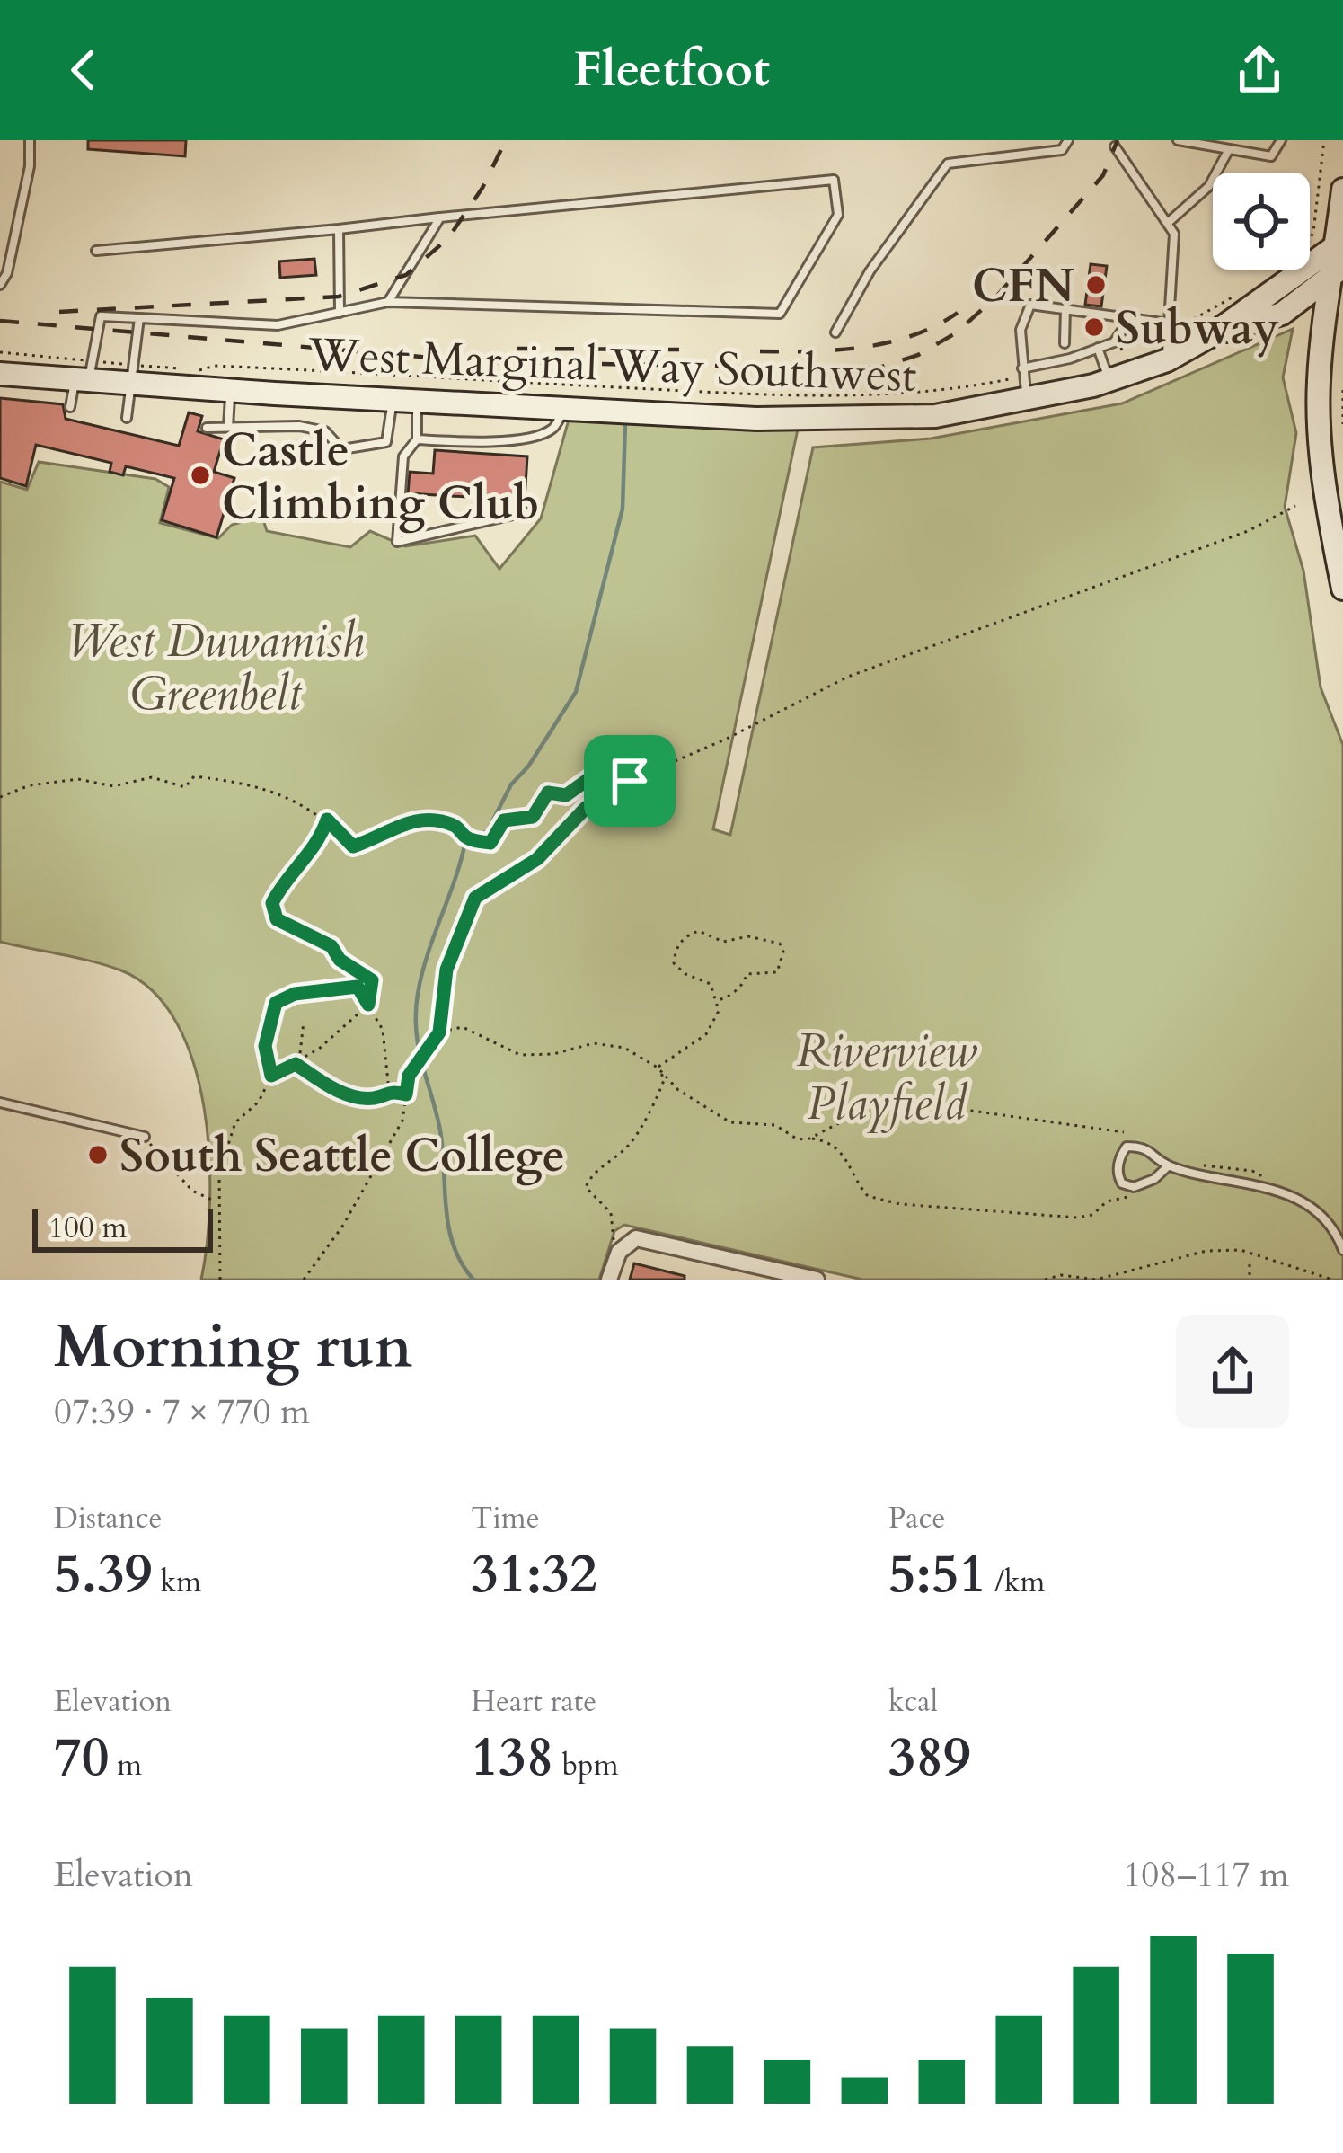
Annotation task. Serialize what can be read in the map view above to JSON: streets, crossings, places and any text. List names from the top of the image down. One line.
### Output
{"streets":{"main road":["West Marginal Way Southwest"]},"parks":["West Duwamish Greenbelt","Riverview Playfield"],"places":["CFN","Subway","Castle Climbing Club","South Seattle College"],"scale_bar":"100 m","page":{"header":"Fleetfoot","scale":"100 m","heading":["Morning run","07:39 · 7 × 770 m"],"stats":[["Distance","5.39 km"],["Time","31:32"],["Pace","5:51 /km"],["Elevation","70 m"],["Heart rate","138 bpm"],["kcal","389"]],"chart":["Elevation","108–117 m"]}}
